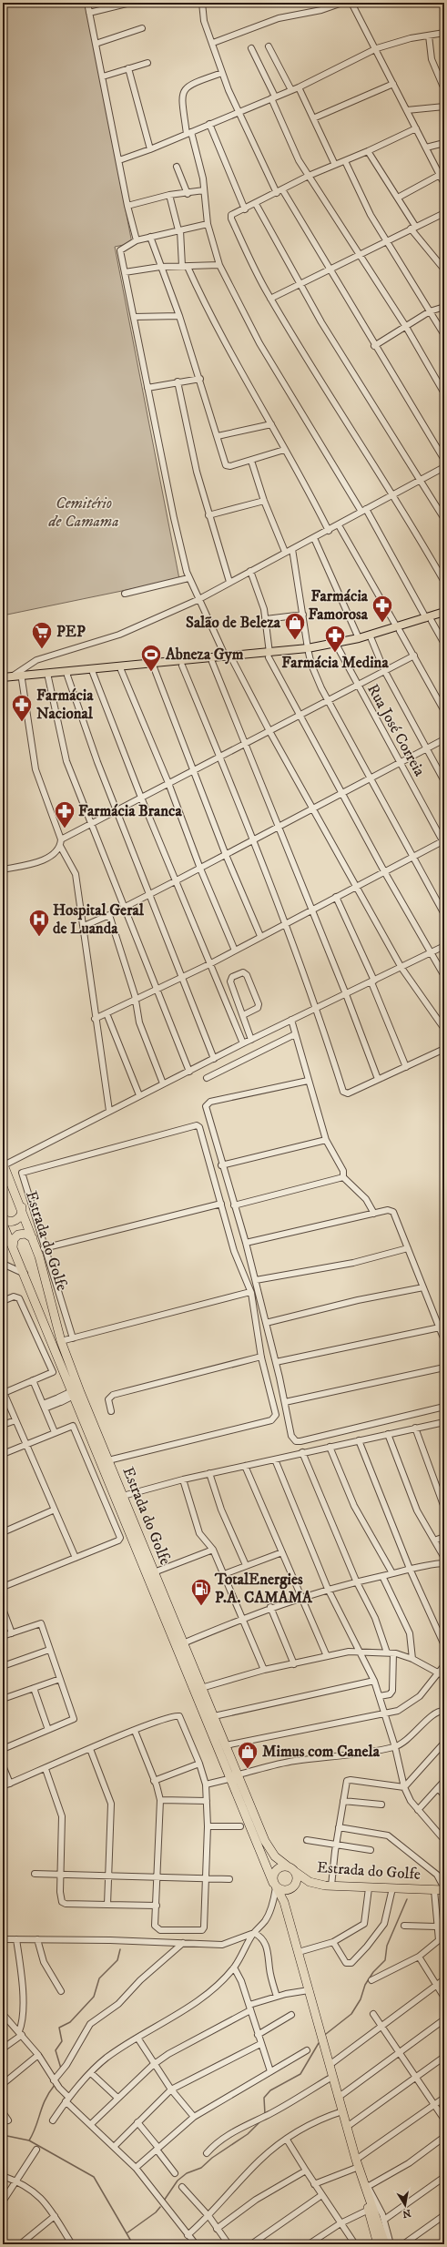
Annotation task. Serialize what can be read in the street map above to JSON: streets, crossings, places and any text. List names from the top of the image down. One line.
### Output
{"streets":{"highway":["Estrada do Golfe"],"street":["Rua José Correia"]},"parks":["Cemitério de Camama"],"places":{"pharmacy":["Farmácia Famorosa","Farmácia Medina","Farmácia Nacional","Farmácia Branca"],"shop":["Salão de Beleza","Mimus com Canela"],"supermarket":["PEP"],"sports":["Abneza Gym"],"hospital":["Hospital Geral de Luanda"],"fuel station":["TotalEnergies P.A. CAMAMA"]},"north":"bottom"}
